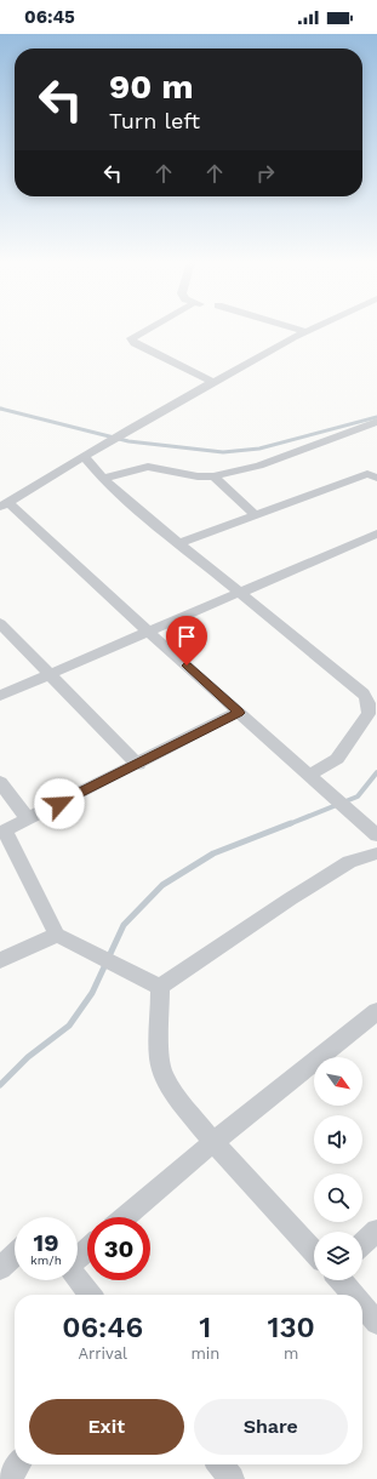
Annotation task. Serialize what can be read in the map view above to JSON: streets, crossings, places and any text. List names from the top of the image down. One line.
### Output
{"north":"bottom right","page":{"status":"06:45","turn":["90 m","Turn left"],"speed":"19 km/h","limit":"30","eta":["06:46","Arrival","1","min","130","m"],"buttons":["Exit","Share"]}}
